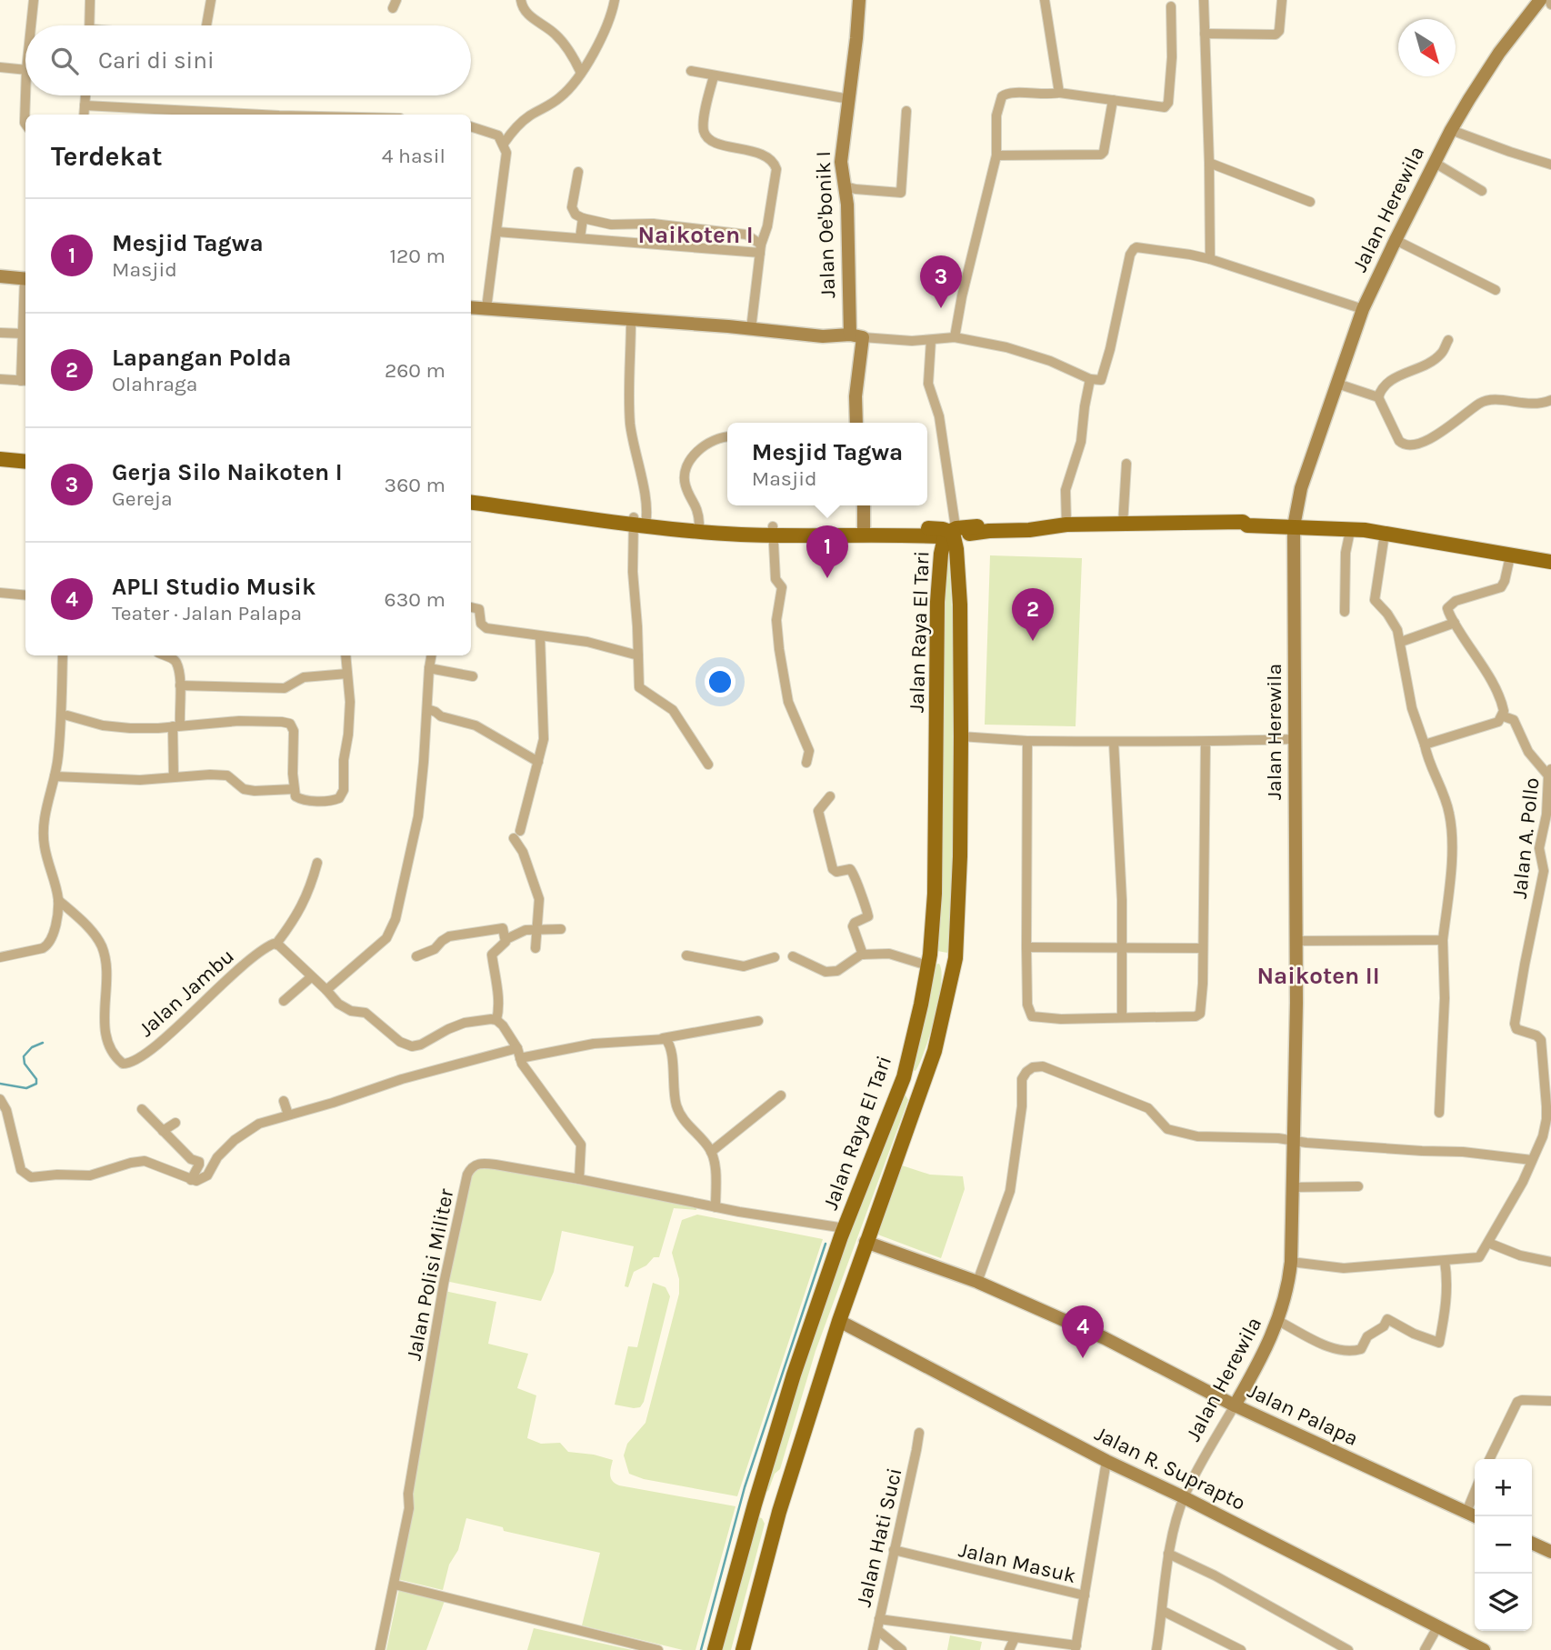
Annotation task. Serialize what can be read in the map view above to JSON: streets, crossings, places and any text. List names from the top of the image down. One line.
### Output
{"streets":{"main road":["Jalan Herewila","Jalan Oe'bonik I","Jalan Raya El Tari","Jalan Palapa","Jalan R. Suprapto"],"street":["Jalan A. Pollo","Jalan Jambu","Jalan Polisi Militer","Jalan Hati Suci","Jalan Masuk"]},"crossings":[["Jalan Herewila","Jalan Palapa"],["Jalan Herewila","Jalan R. Suprapto"],["Jalan Raya El Tari","Jalan Polisi Militer"],["Jalan Raya El Tari","Jalan Palapa"],["Jalan Raya El Tari","Jalan R. Suprapto"],["Jalan Hati Suci","Jalan Masuk"]],"districts":["Naikoten I","Naikoten II"],"north":"bottom right","page":{"search":"Cari di sini","heading":["Terdekat","4 hasil"],"list":[{"mark":"1","name":"Mesjid Tagwa","note":"Masjid","value":"120 m"},{"mark":"2","name":"Lapangan Polda","note":"Olahraga","value":"260 m"},{"mark":"3","name":"Gerja Silo Naikoten I","note":"Gereja","value":"360 m"},{"mark":"4","name":"APLI Studio Musik","note":"Teater · Jalan Palapa","value":"630 m"}],"pins":["3","1","2","4"],"popup":["Mesjid Tagwa","Masjid"],"map_buttons":["+","−"]}}
